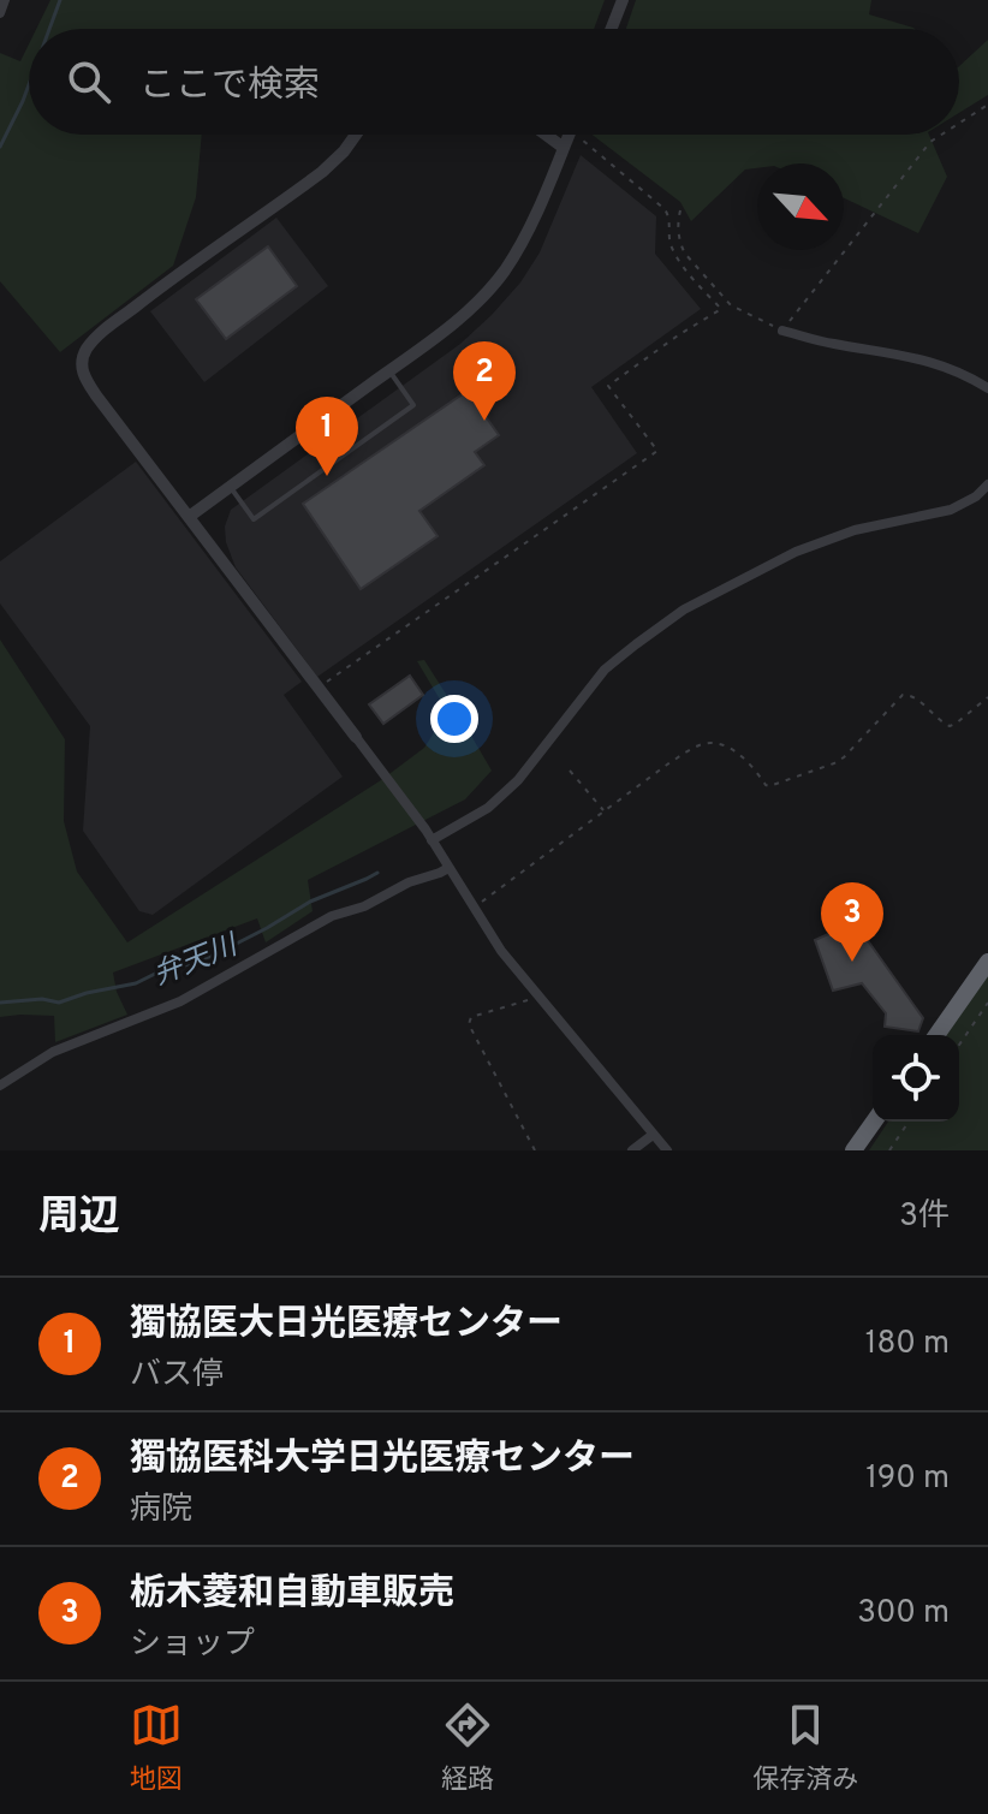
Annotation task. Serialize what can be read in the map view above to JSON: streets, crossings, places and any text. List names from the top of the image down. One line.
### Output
{"water":["弁天川"],"north":"bottom right","page":{"search":"ここで検索","pins":["2","1","3"],"heading":["周辺","3件"],"list":[{"mark":"1","name":"獨協医大日光医療センター","note":"バス停","value":"180 m"},{"mark":"2","name":"獨協医科大学日光医療センター","note":"病院","value":"190 m"},{"mark":"3","name":"栃木菱和自動車販売","note":"ショップ","value":"300 m"}],"nav":["地図","経路","保存済み"]}}
